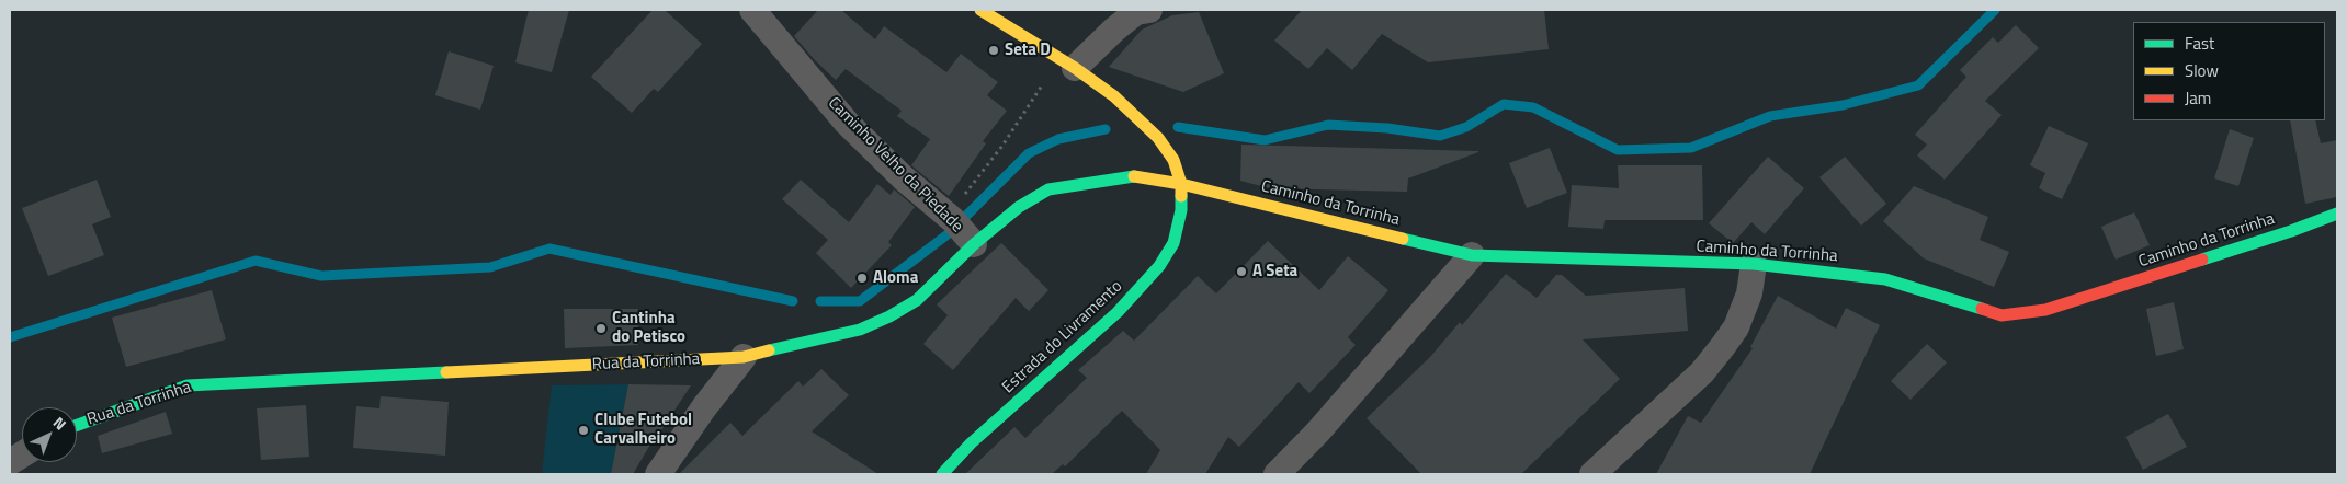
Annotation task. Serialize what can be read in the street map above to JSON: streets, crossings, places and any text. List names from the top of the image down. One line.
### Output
{"streets":{"street":["Caminho Velho da Piedade","Caminho da Torrinha","Estrada do Livramento","Rua da Torrinha"]},"crossings":[["Caminho Velho da Piedade","Rua da Torrinha"],["Caminho da Torrinha","Estrada do Livramento"],["Caminho da Torrinha","Rua da Torrinha"],["Estrada do Livramento","Rua da Torrinha"]],"places":["Seta D","A Seta","Aloma","Cantinha do Petisco","Clube Futebol Carvalheiro"],"legend":["Fast","Slow","Jam"],"north":"top right"}
